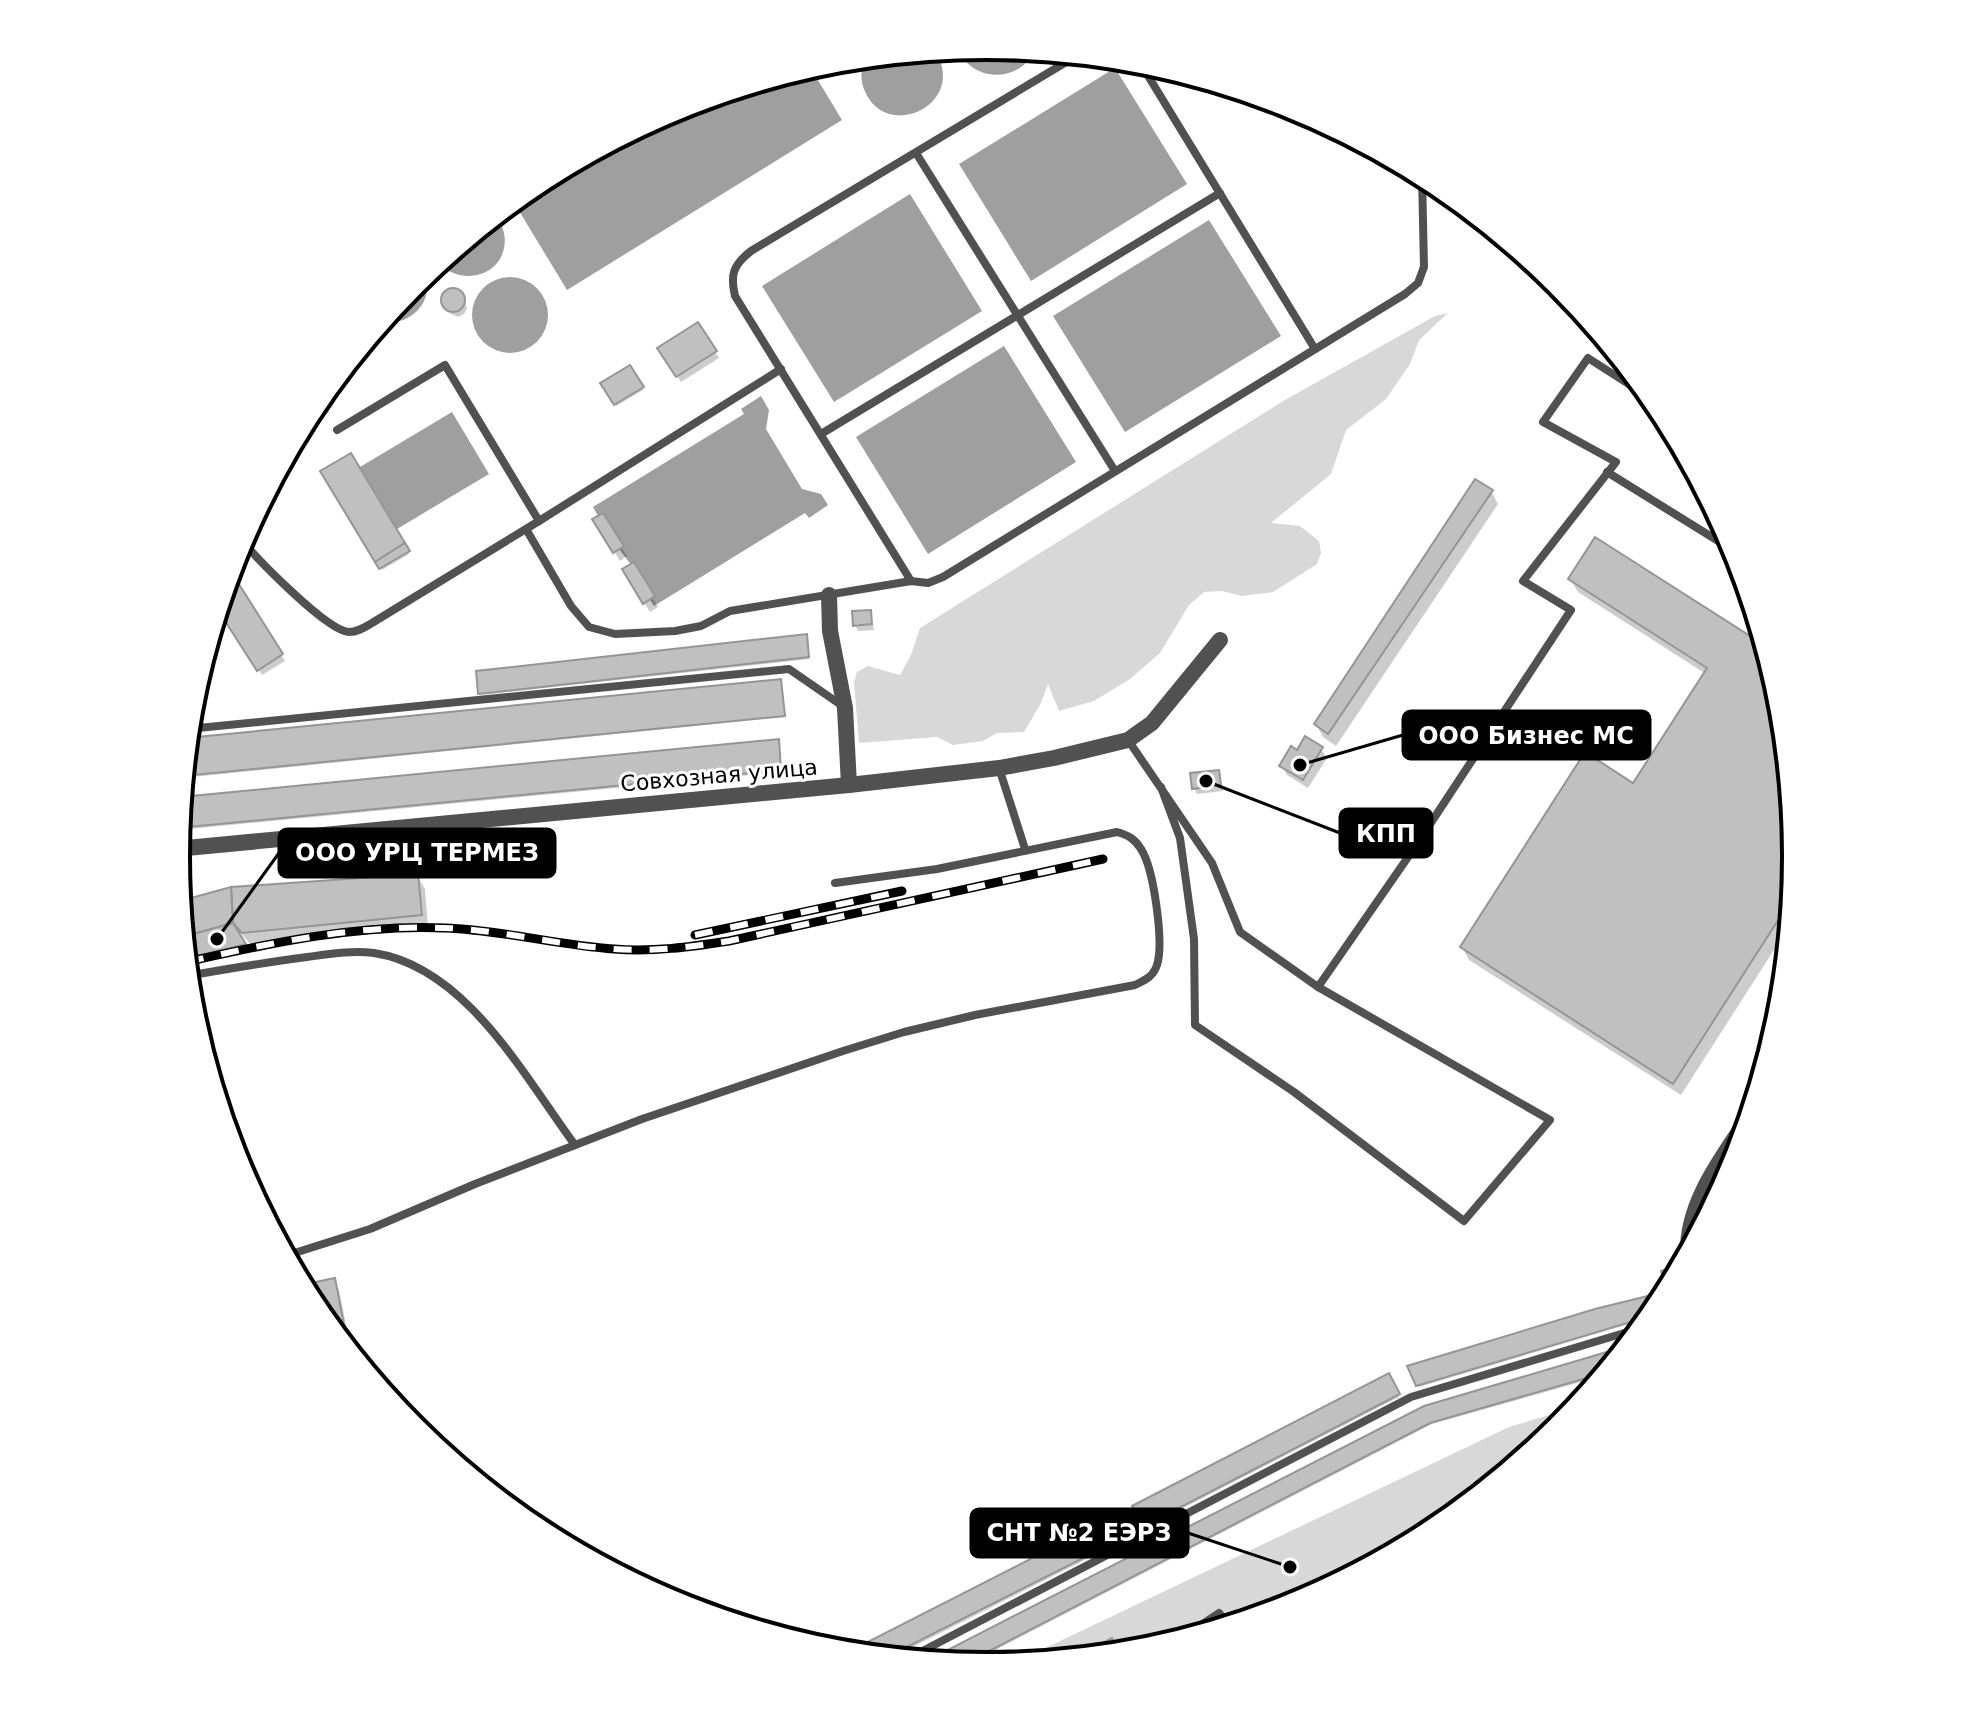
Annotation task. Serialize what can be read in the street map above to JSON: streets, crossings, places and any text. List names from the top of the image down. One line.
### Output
{"streets":{"street":["Совхозная улица"]},"places":["ООО Бизнес МС","КПП","ООО УРЦ ТЕРМЕЗ","СНТ №2 ЕЭРЗ"]}
